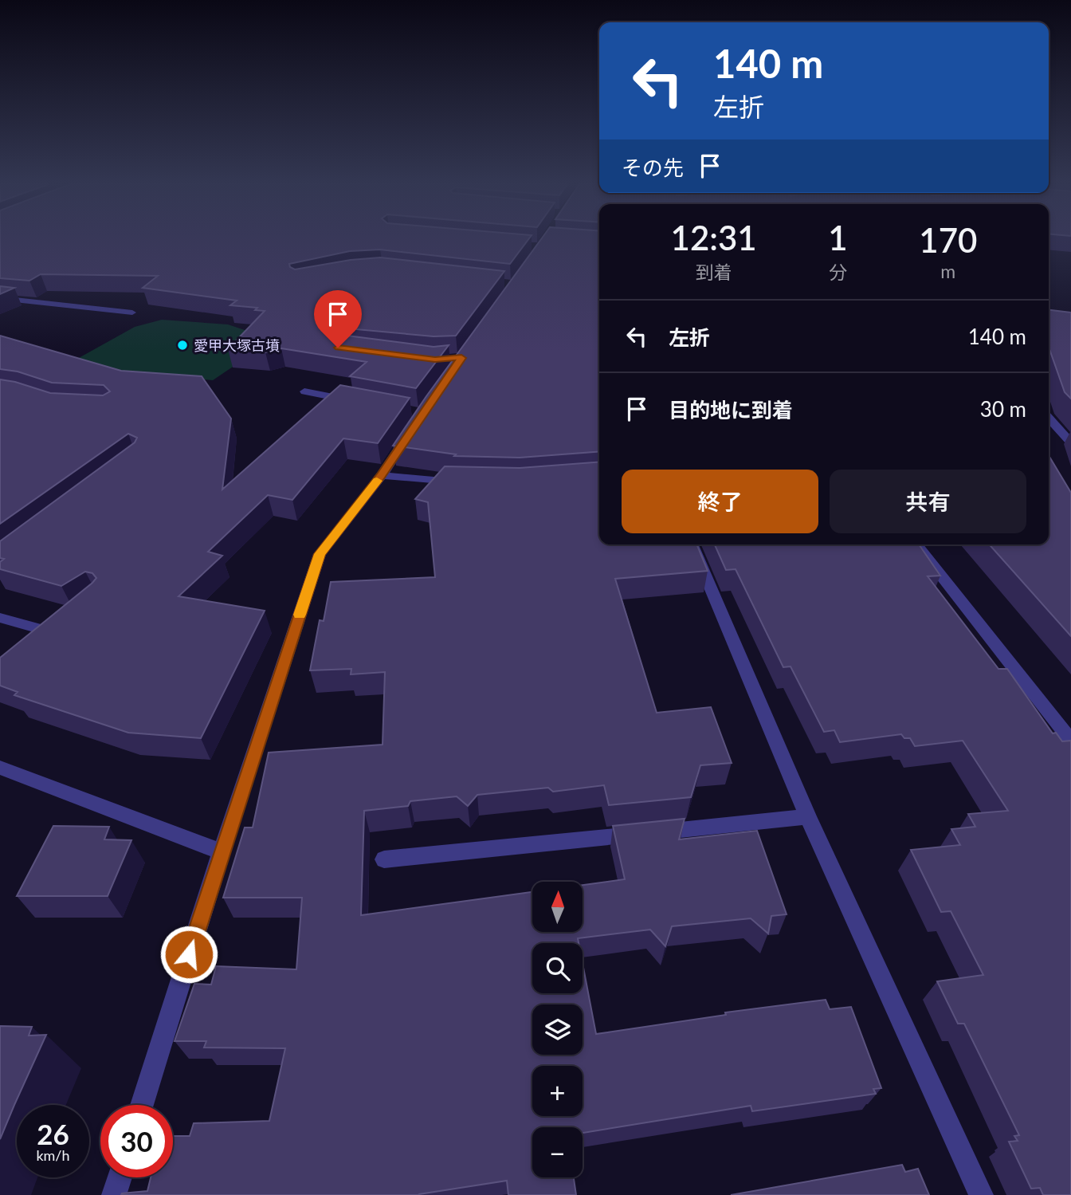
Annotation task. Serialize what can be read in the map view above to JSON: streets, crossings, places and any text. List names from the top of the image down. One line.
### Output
{"places":["愛甲大塚古墳"],"north":"top","page":{"turn":["140 m","左折"],"then":"その先","eta":["12:31","到着","1","分","170","m"],"list":[{"name":"左折","value":"140 m"},{"name":"目的地に到着","value":"30 m"}],"buttons":["終了","共有"],"map_buttons":["+","−"],"speed":"26 km/h","limit":"30"}}
